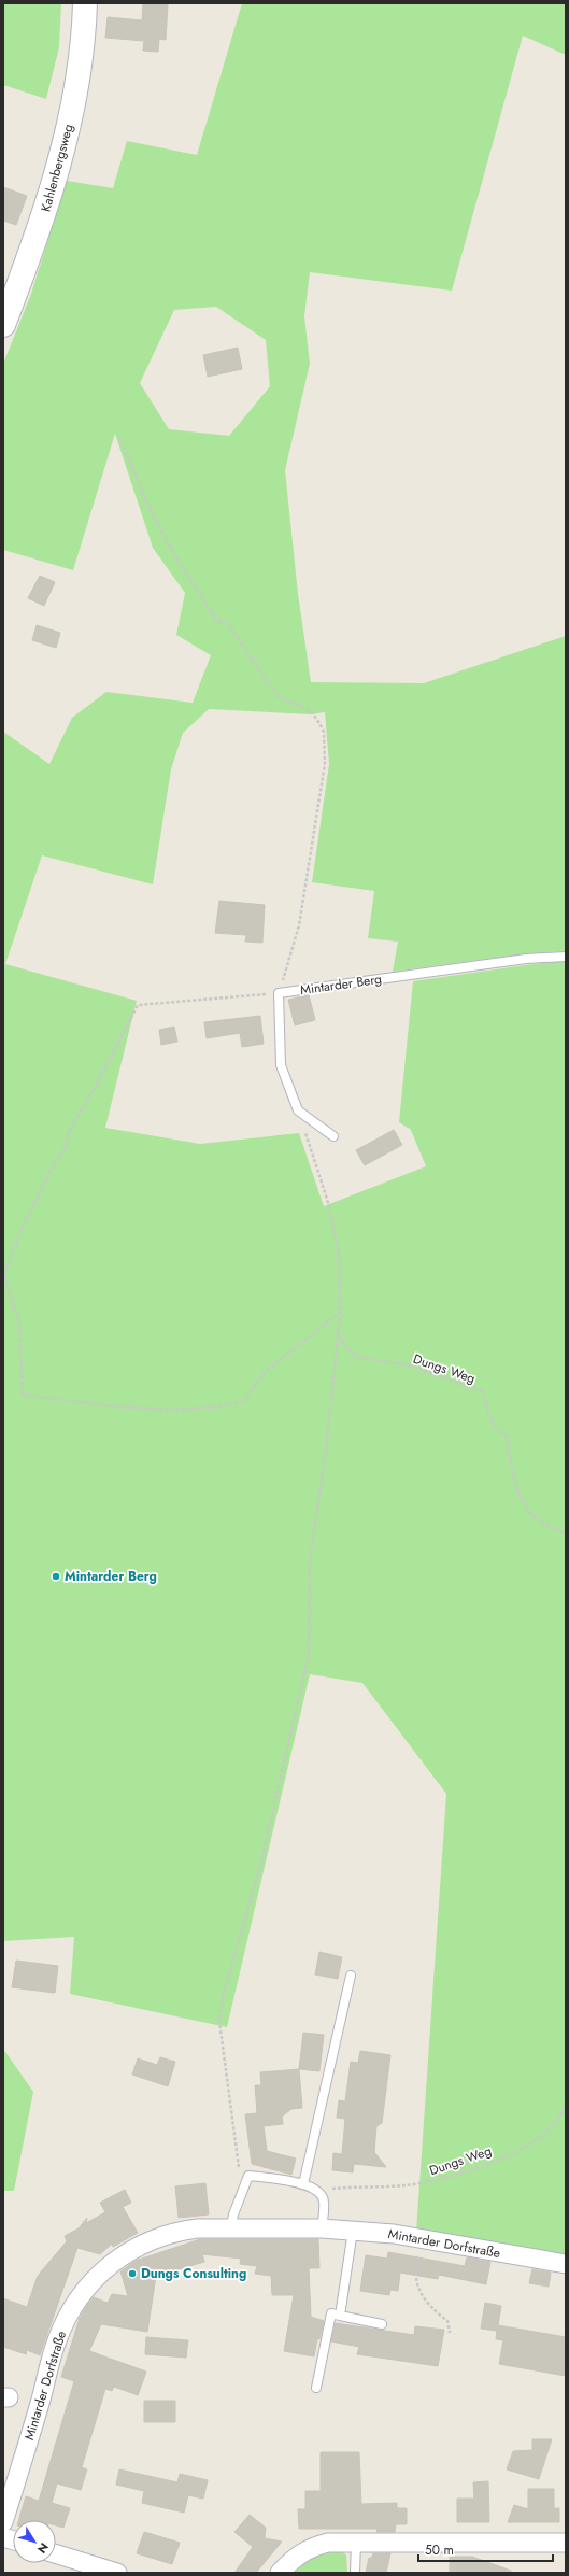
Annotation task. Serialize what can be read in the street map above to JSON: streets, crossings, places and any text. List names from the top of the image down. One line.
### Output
{"streets":{"street":["Kahlenbergsweg","Mintarder Dorfstraße"],"lane":["Mintarder Berg"],"path":["Dungs Weg"]},"places":["Mintarder Berg","Dungs Consulting"],"scale_bar":"50 m","north":"bottom right"}
